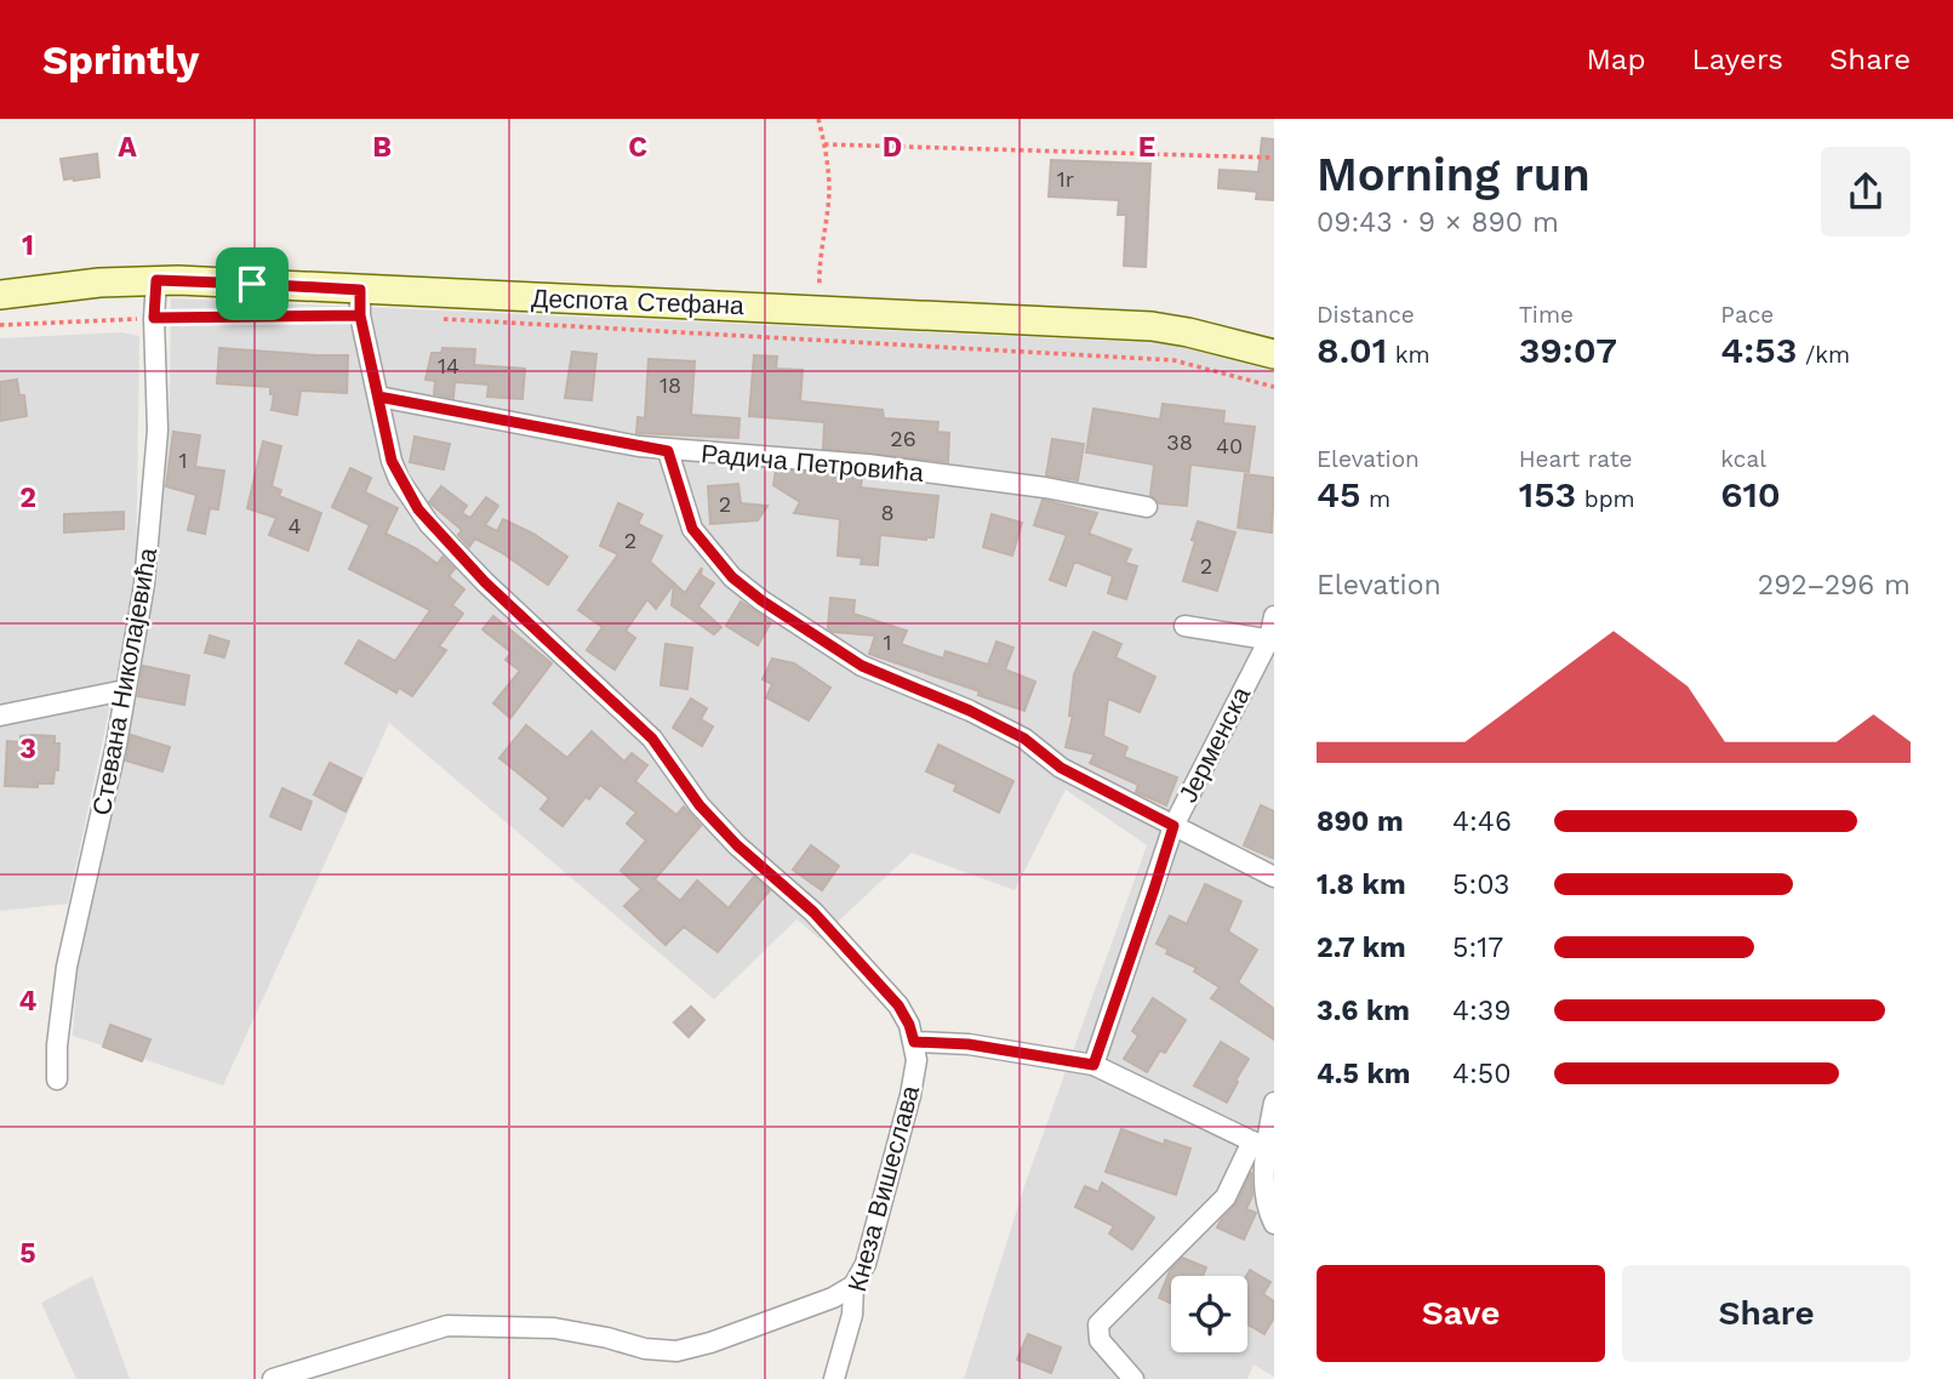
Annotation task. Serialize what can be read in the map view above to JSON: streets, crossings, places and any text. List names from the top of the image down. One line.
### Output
{"streets":{"main road":["Деспота Стефана"],"street":["Радича Петровића","Стевана Николајевића","Јерменска","Кнеза Вишеслава"]},"crossings":[["Деспота Стефана","Стевана Николајевића"],["Деспота Стефана","Кнеза Вишеслава"],["Радича Петровића","Кнеза Вишеслава"]],"house_numbers":["1r","14","18","26","38","40","1","2","8","4","2","2","1"],"page":{"header":"Sprintly","nav":["Map","Layers","Share"],"heading":["Morning run","09:43 · 9 × 890 m"],"stats":[["Distance","8.01 km"],["Time","39:07"],["Pace","4:53 /km"],["Elevation","45 m"],["Heart rate","153 bpm"],["kcal","610"]],"chart":["Elevation","292–296 m"],"list":[{"name":"890 m","note":"4:46"},{"name":"1.8 km","note":"5:03"},{"name":"2.7 km","note":"5:17"},{"name":"3.6 km","note":"4:39"},{"name":"4.5 km","note":"4:50"}],"buttons":["Save","Share"]},"grid":{"columns":["A","B","C","D","E"],"rows":["1","2","3","4","5"]}}
